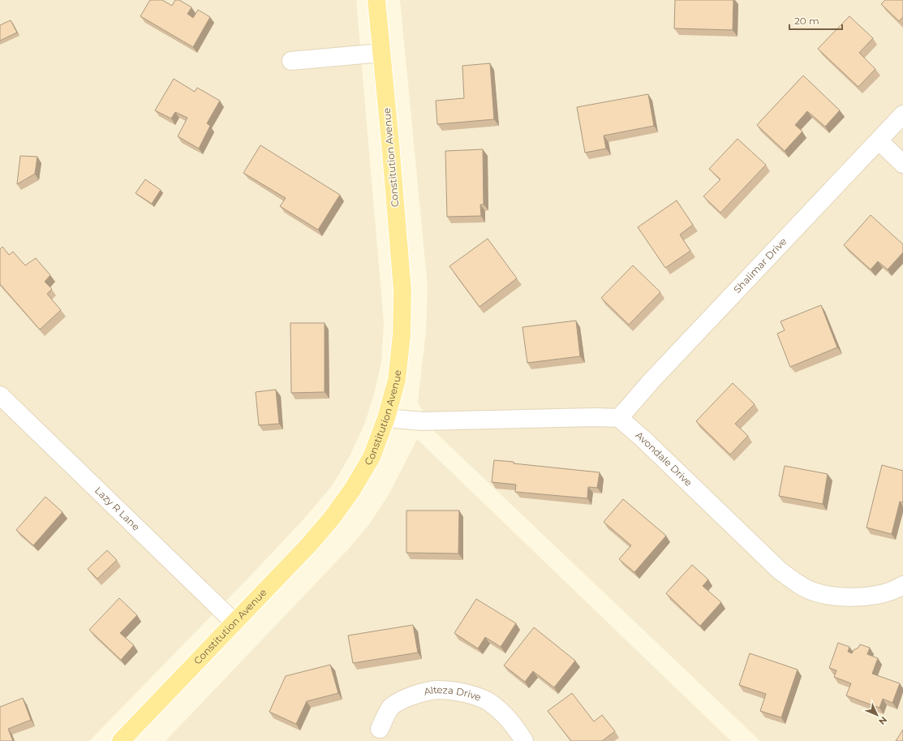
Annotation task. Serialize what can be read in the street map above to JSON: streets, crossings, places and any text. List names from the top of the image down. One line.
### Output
{"streets":{"main road":["Constitution Avenue"],"street":["Shalimar Drive","Avondale Drive","Lazy R Lane","Alteza Drive"]},"crossings":[["Constitution Avenue","Lazy R Lane"],["Shalimar Drive","Avondale Drive"]],"scale_bar":"20 m","north":"bottom right"}
